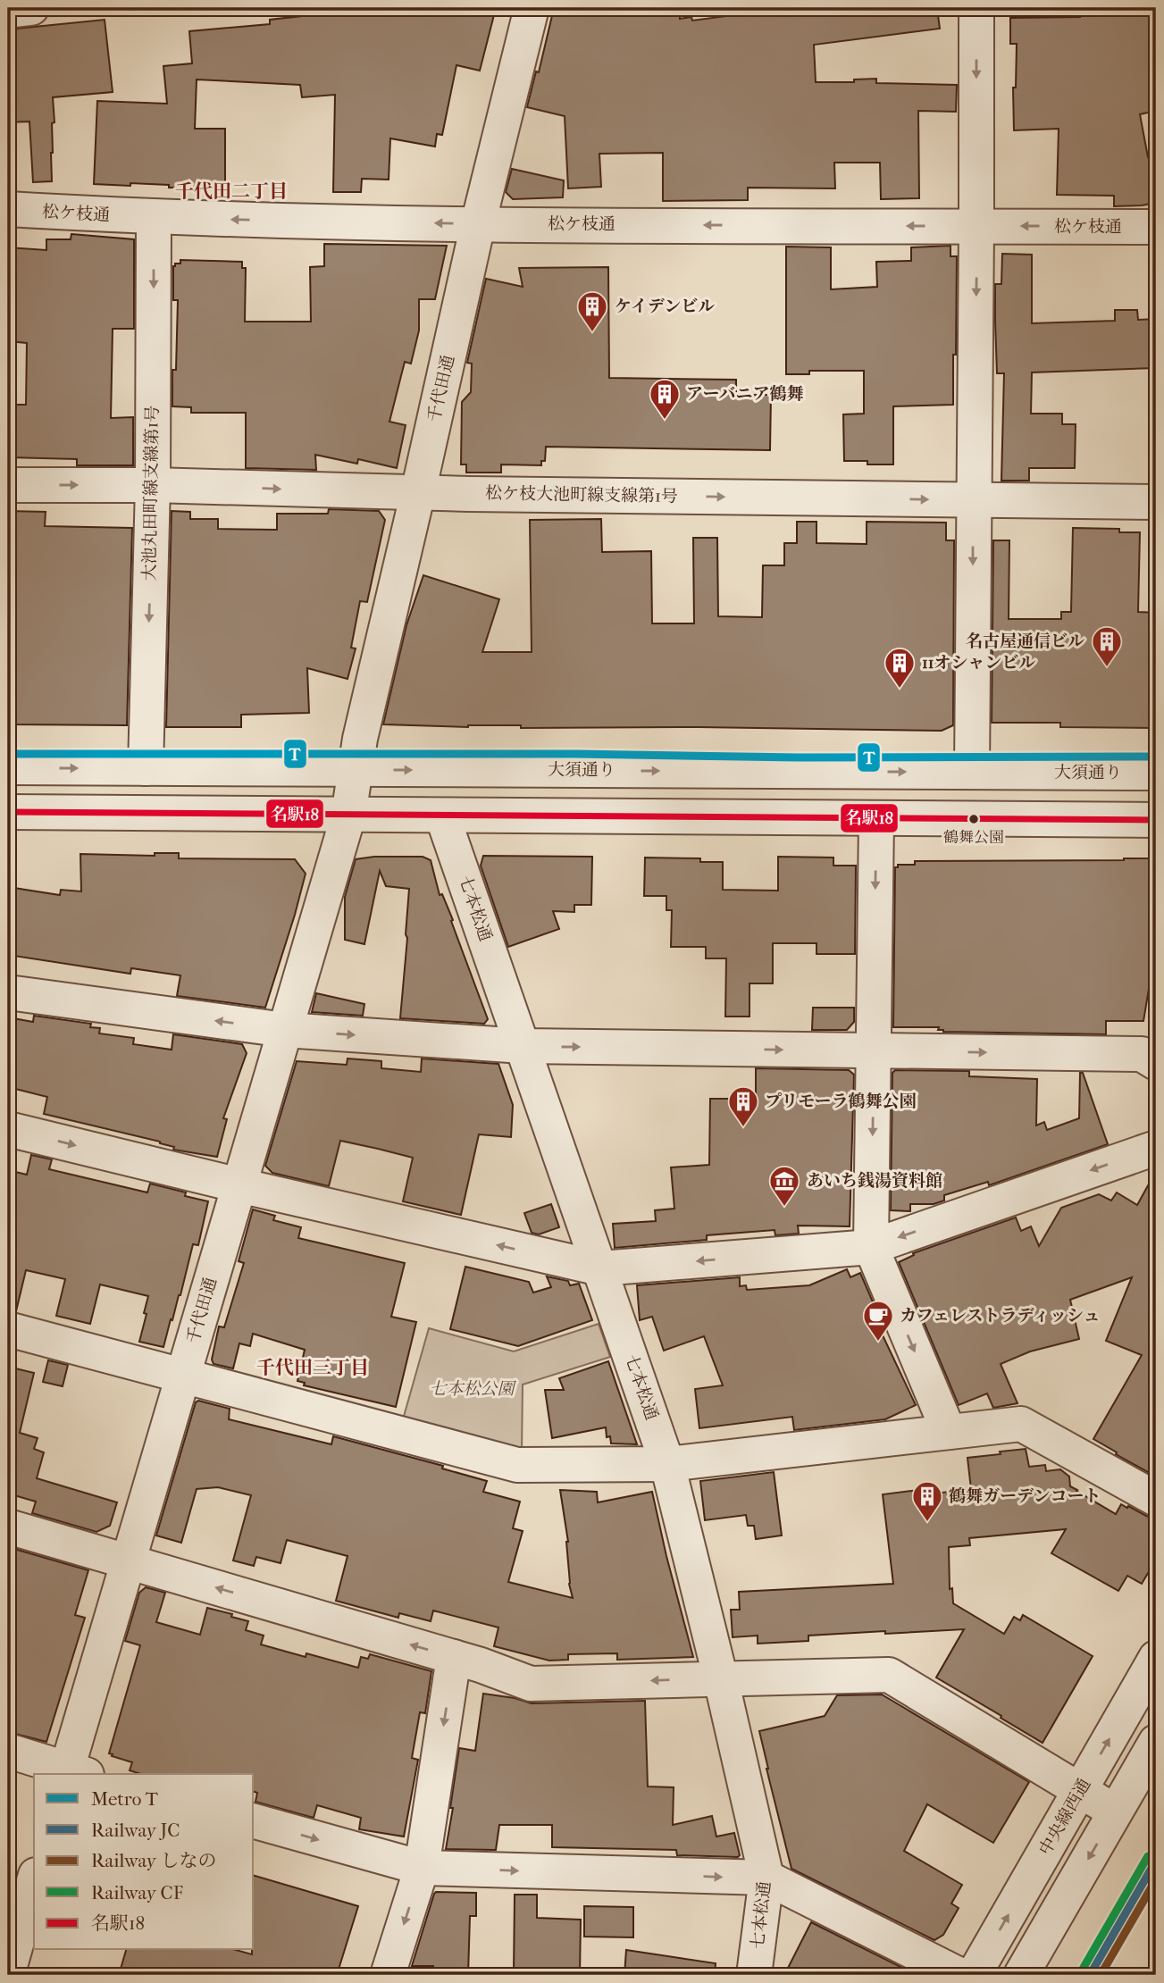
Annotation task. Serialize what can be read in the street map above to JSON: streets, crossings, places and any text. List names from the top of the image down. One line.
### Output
{"streets":{"street":["松ケ枝通","千代田通","大池丸田町線支線第1号","松ケ枝大池町線支線第1号","大須通り","七本松通","中央線西通"]},"crossings":[["松ケ枝通","千代田通"],["松ケ枝通","大池丸田町線支線第1号"],["千代田通","松ケ枝大池町線支線第1号"],["千代田通","大須通り"],["大池丸田町線支線第1号","松ケ枝大池町線支線第1号"],["大池丸田町線支線第1号","大須通り"]],"one_way":["松ケ枝通","大池丸田町線支線第1号","松ケ枝大池町線支線第1号"],"districts":["千代田二丁目","千代田三丁目"],"parks":["七本松公園"],"places":{"building":["ケイデンビル","アーバニア鶴舞","名古屋通信ビル","11オシャンビル","プリモーラ鶴舞公園","鶴舞ガーデンコート"],"other":["鶴舞公園"],"museum":["あいち銭湯資料館"],"cafe":["カフェレストラディッシュ"]},"lines":["metro line T","transit line 名駅18","rail line CF","rail line JC","rail line しなの"],"legend":["Metro T","Railway JC","Railway しなの","Railway CF","名駅18"]}
